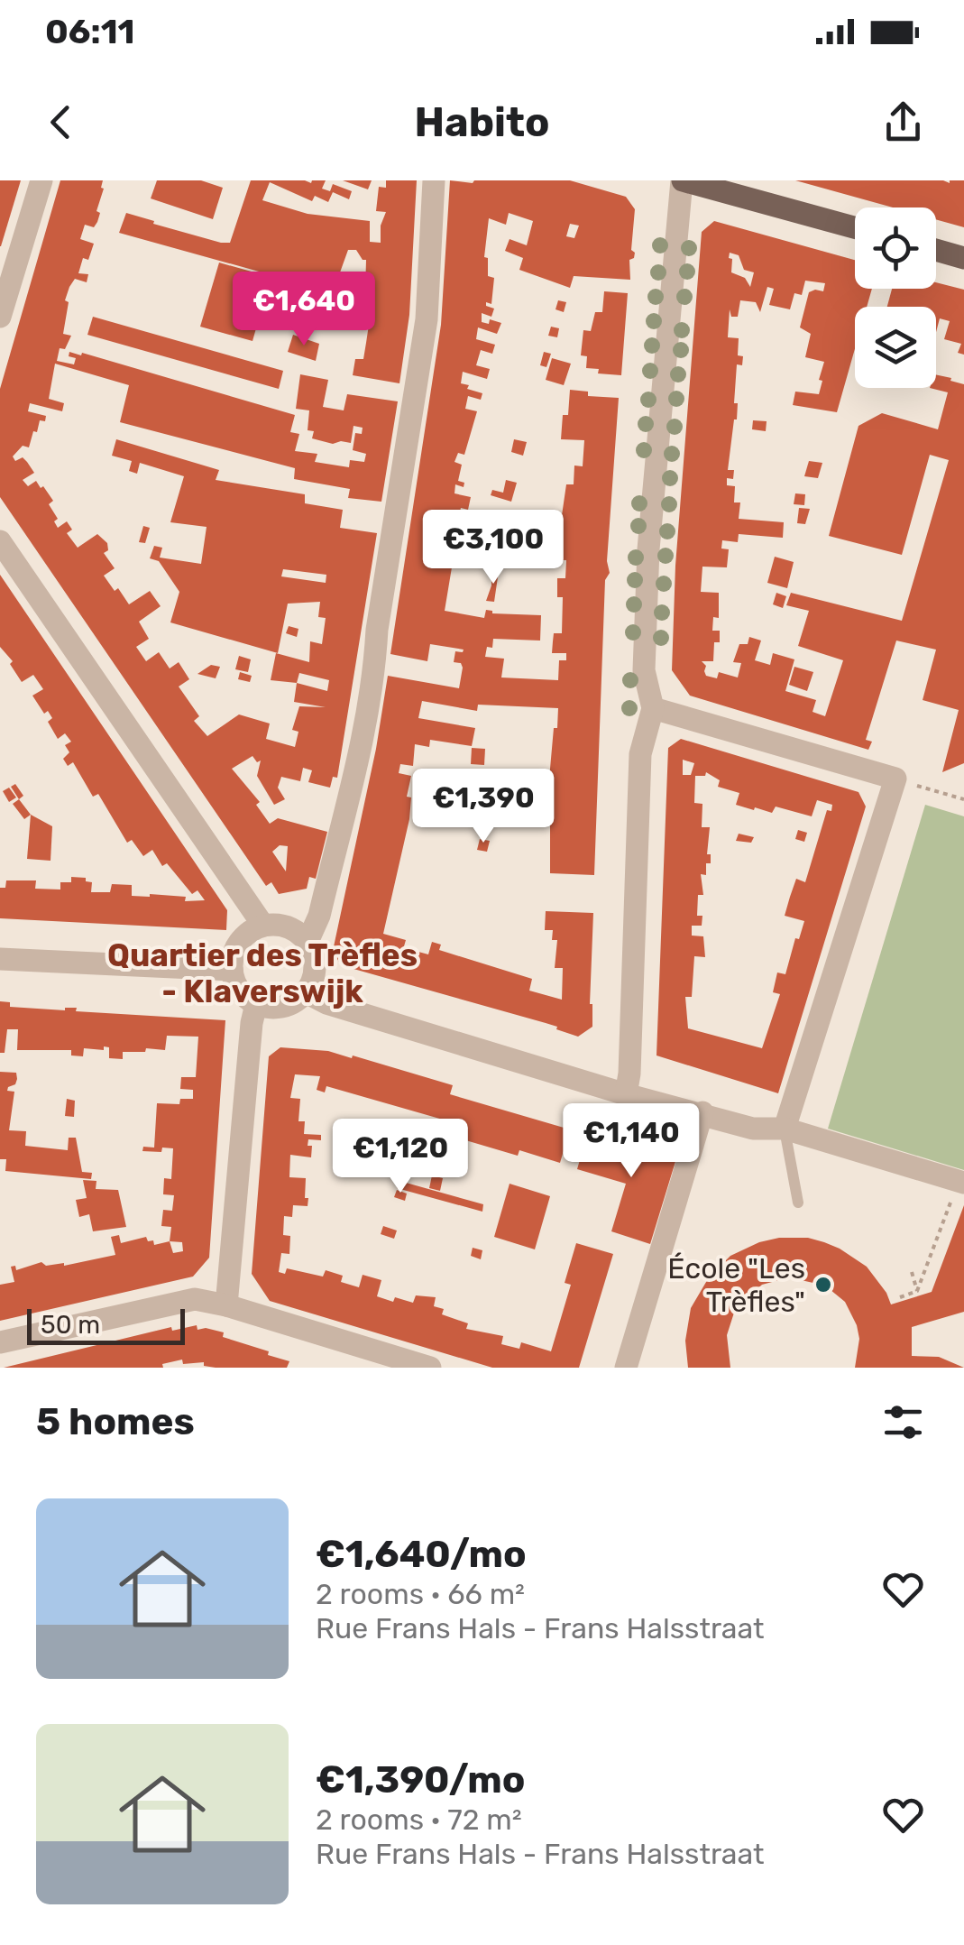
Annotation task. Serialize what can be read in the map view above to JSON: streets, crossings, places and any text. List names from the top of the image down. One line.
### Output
{"districts":["Quartier des Trèfles - Klaverswijk"],"places":["École \"Les Trèfles\""],"scale_bar":"50 m","page":{"status":"06:11","header":"Habito","price":["€1,640","€3,100","€1,390","€1,140","€1,120"],"scale":"50 m","heading":"5 homes","list":[{"name":"€1,640/mo","note":"2 rooms · 66 m² · Rue Frans Hals - Frans Halsstraat"},{"name":"€1,390/mo","note":"2 rooms · 72 m² · Rue Frans Hals - Frans Halsstraat"}]}}
